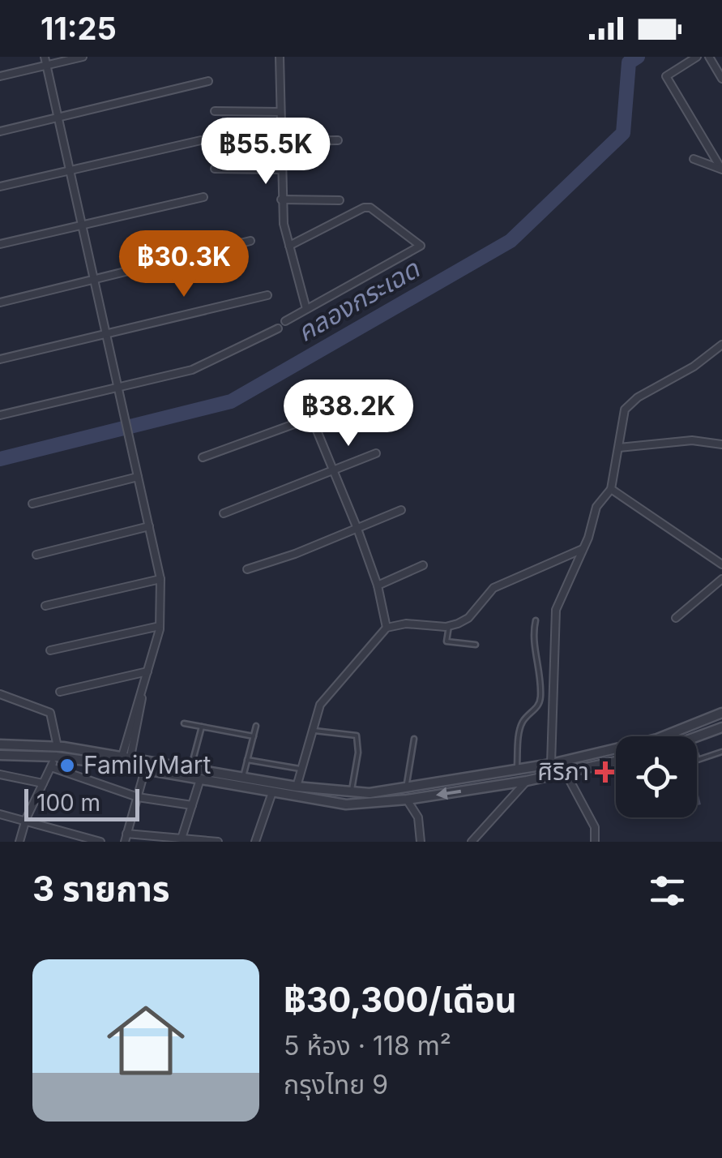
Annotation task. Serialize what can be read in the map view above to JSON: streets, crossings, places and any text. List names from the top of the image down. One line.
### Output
{"water":["คลองกระเฉด"],"places":{"other":["FamilyMart"],"health":["ศิริภา"]},"scale_bar":"100 m","page":{"status":"11:25","price":["฿55.5K","฿30.3K","฿38.2K"],"scale":"100 m","heading":"3 รายการ","list":[{"name":"฿30,300/เดือน","note":"5 ห้อง · 118 m² · กรุงไทย 9"}]}}
